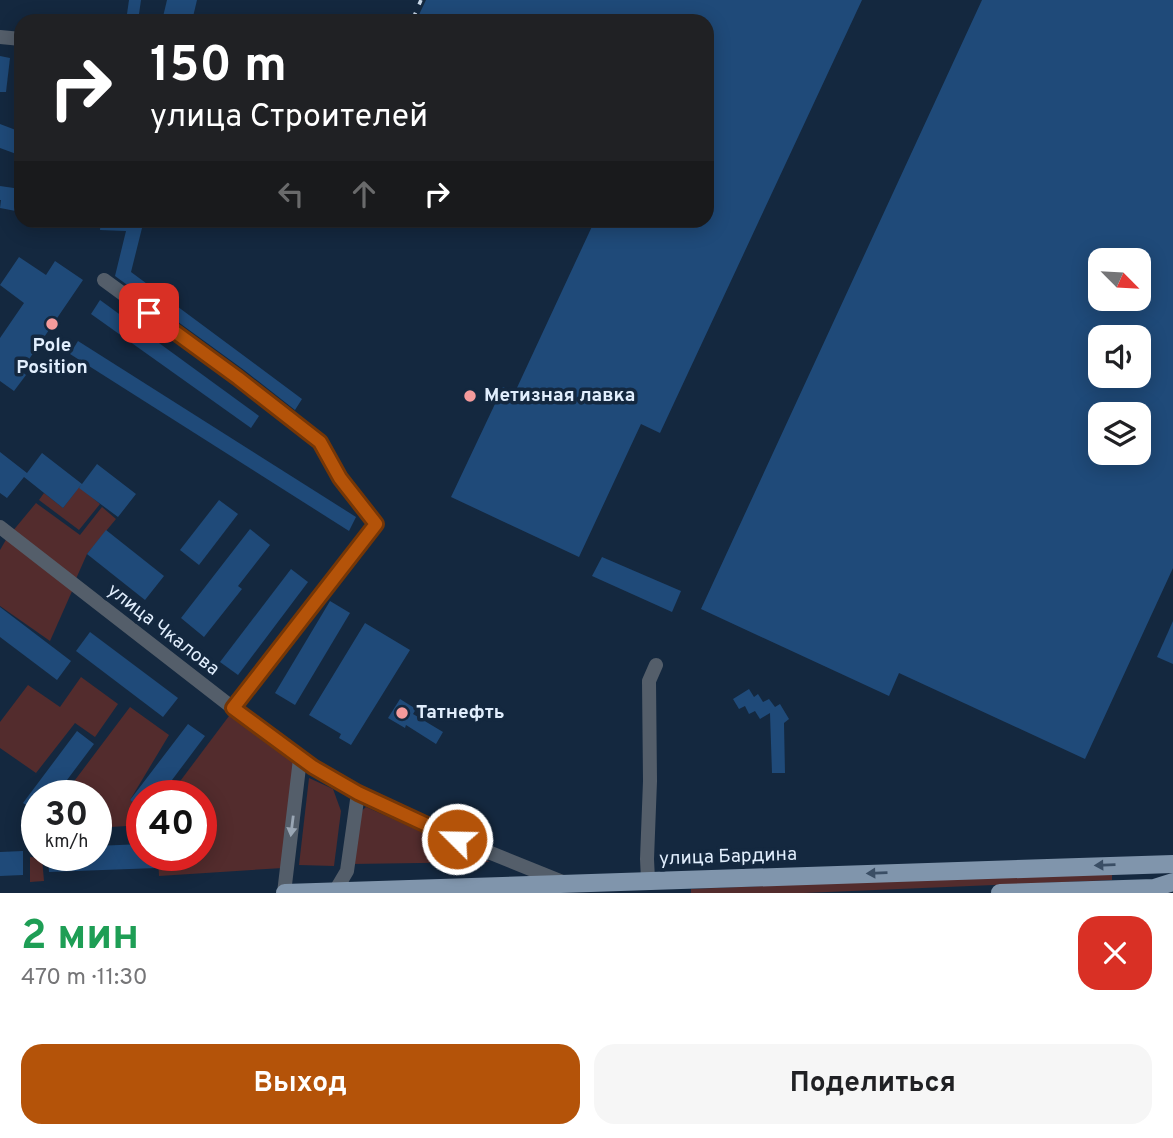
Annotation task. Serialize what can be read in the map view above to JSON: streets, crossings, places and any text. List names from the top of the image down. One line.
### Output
{"streets":{"main road":["улица Бардина"],"street":["улица Чкалова"]},"crossings":[["улица Чкалова","улица Бардина"]],"places":["Pole Position","Метизная лавка","Татнефть"],"north":"bottom right","page":{"turn":["150 m","улица Строителей"],"speed":"30 km/h","limit":"40","heading":["2 мин","470 m · 11:30"],"buttons":["Выход","Поделиться"]}}
